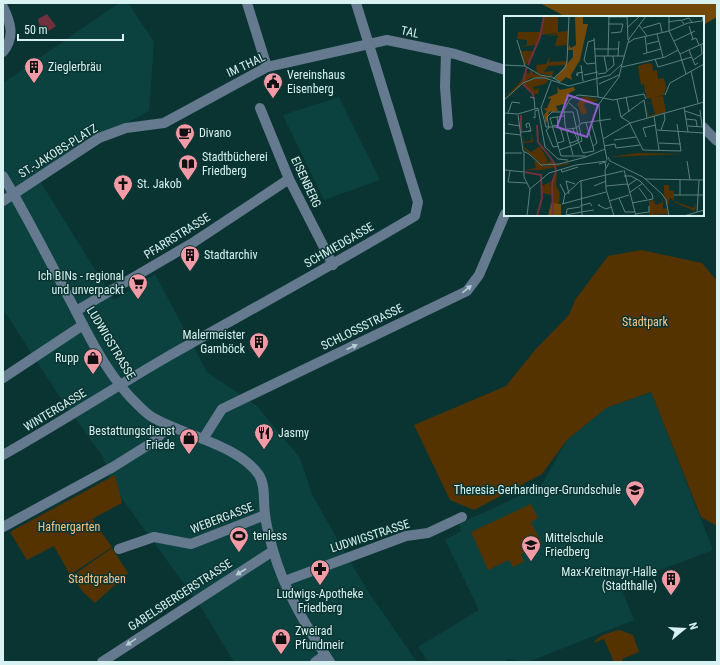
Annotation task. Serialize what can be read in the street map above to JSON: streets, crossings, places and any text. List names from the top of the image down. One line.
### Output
{"streets":{"street":["TAL","IM THAL","ST.-JAKOBS-PLATZ","EISENBERG","PFARRSTRASSE","SCHMIEDGASSE","SCHLOSSSTRASSE","LUDWIGSTRASSE","WINTERGASSE","WEBERGASSE","GABELSBERGERSTRASSE"]},"crossings":[["TAL","IM THAL"],["TAL","SCHMIEDGASSE"],["IM THAL","ST.-JAKOBS-PLATZ"],["IM THAL","SCHMIEDGASSE"],["ST.-JAKOBS-PLATZ","LUDWIGSTRASSE"],["EISENBERG","PFARRSTRASSE"],["EISENBERG","SCHMIEDGASSE"],["PFARRSTRASSE","LUDWIGSTRASSE"],["SCHMIEDGASSE","LUDWIGSTRASSE"],["SCHMIEDGASSE","WINTERGASSE"],["SCHLOSSSTRASSE","LUDWIGSTRASSE"],["LUDWIGSTRASSE","WINTERGASSE"],["LUDWIGSTRASSE","WEBERGASSE"],["LUDWIGSTRASSE","GABELSBERGERSTRASSE"]],"one_way":["SCHLOSSSTRASSE","GABELSBERGERSTRASSE"],"parks":["Stadtpark","Hafnergarten","Stadtgraben"],"places":{"building":["Zieglerbräu","Stadtarchiv","Malermeister Gamböck","Max-Kreitmayr-Halle (Stadthalle)"],"public building":["Vereinshaus Eisenberg"],"cafe":["Divano"],"library":["Stadtbücherei Friedberg"],"church":["St. Jakob"],"supermarket":["Ich BINs - regional und unverpackt"],"shop":["Rupp","Bestattungsdienst Friede","Zweirad Pfundmeir"],"restaurant":["Jasmy"],"school or university":["Theresia-Gerhardinger-Grundschule","Mittelschule Friedberg"],"sports":["tenless"],"pharmacy":["Ludwigs-Apotheke Friedberg"]},"scale_bar":"50 m","north":"right"}
